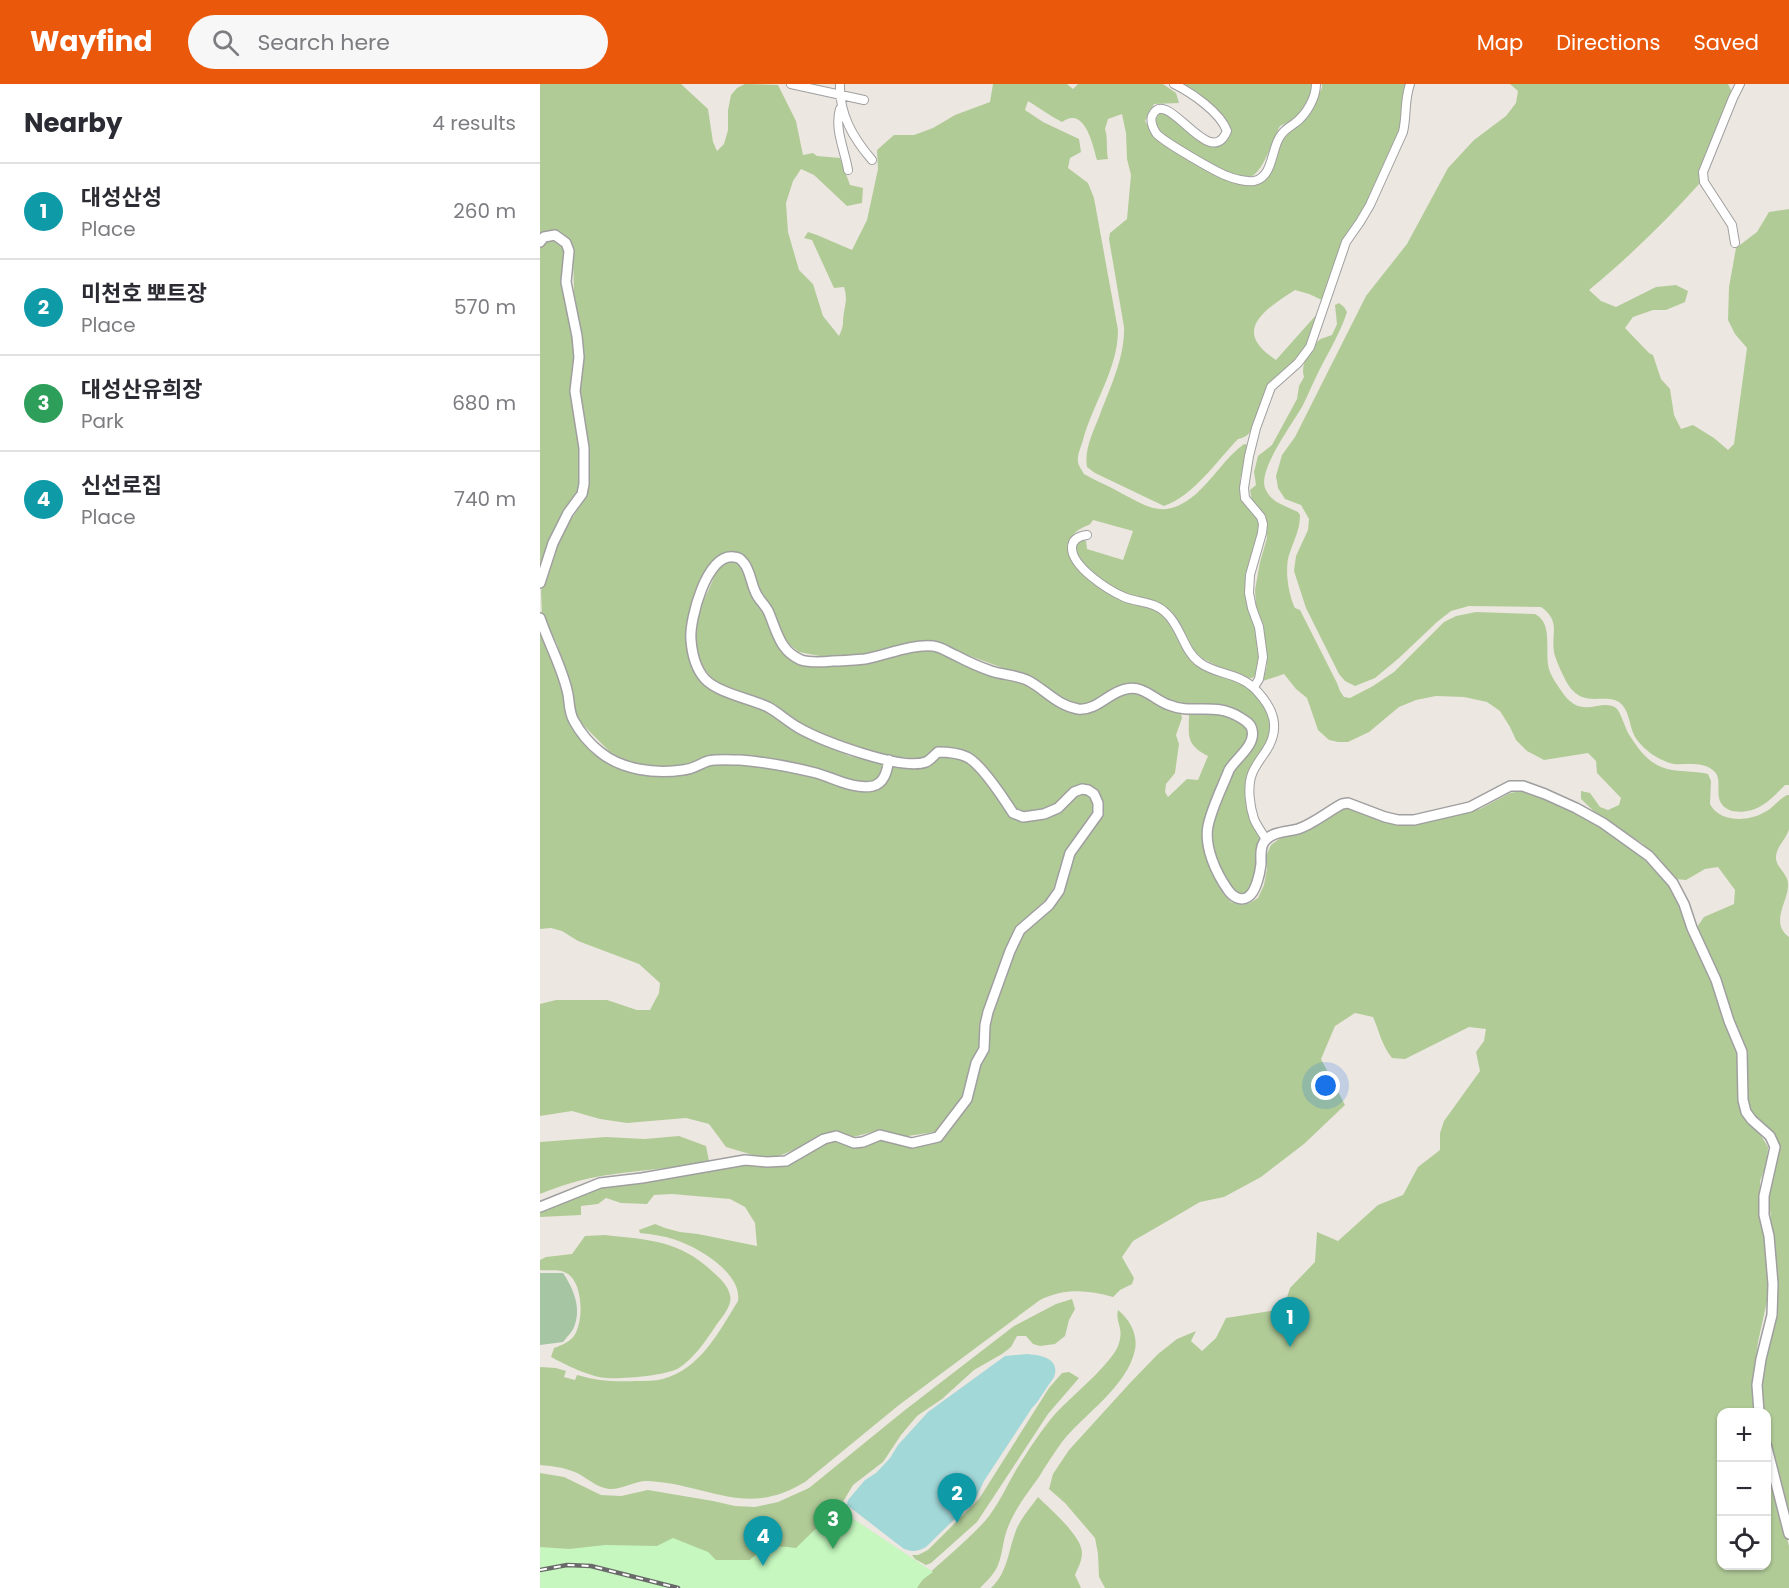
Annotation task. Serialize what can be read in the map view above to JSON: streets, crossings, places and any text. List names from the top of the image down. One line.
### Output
{"page":{"header":"Wayfind","search":"Search here","nav":["Map","Directions","Saved"],"heading":["Nearby","4 results"],"list":[{"mark":"1","name":"대성산성","note":"Place","value":"260 m"},{"mark":"2","name":"미천호 뽀트장","note":"Place","value":"570 m"},{"mark":"3","name":"대성산유희장","note":"Park","value":"680 m"},{"mark":"4","name":"신선로집","note":"Place","value":"740 m"}],"pins":["1","2","3","4"],"map_buttons":["+","−"]}}
